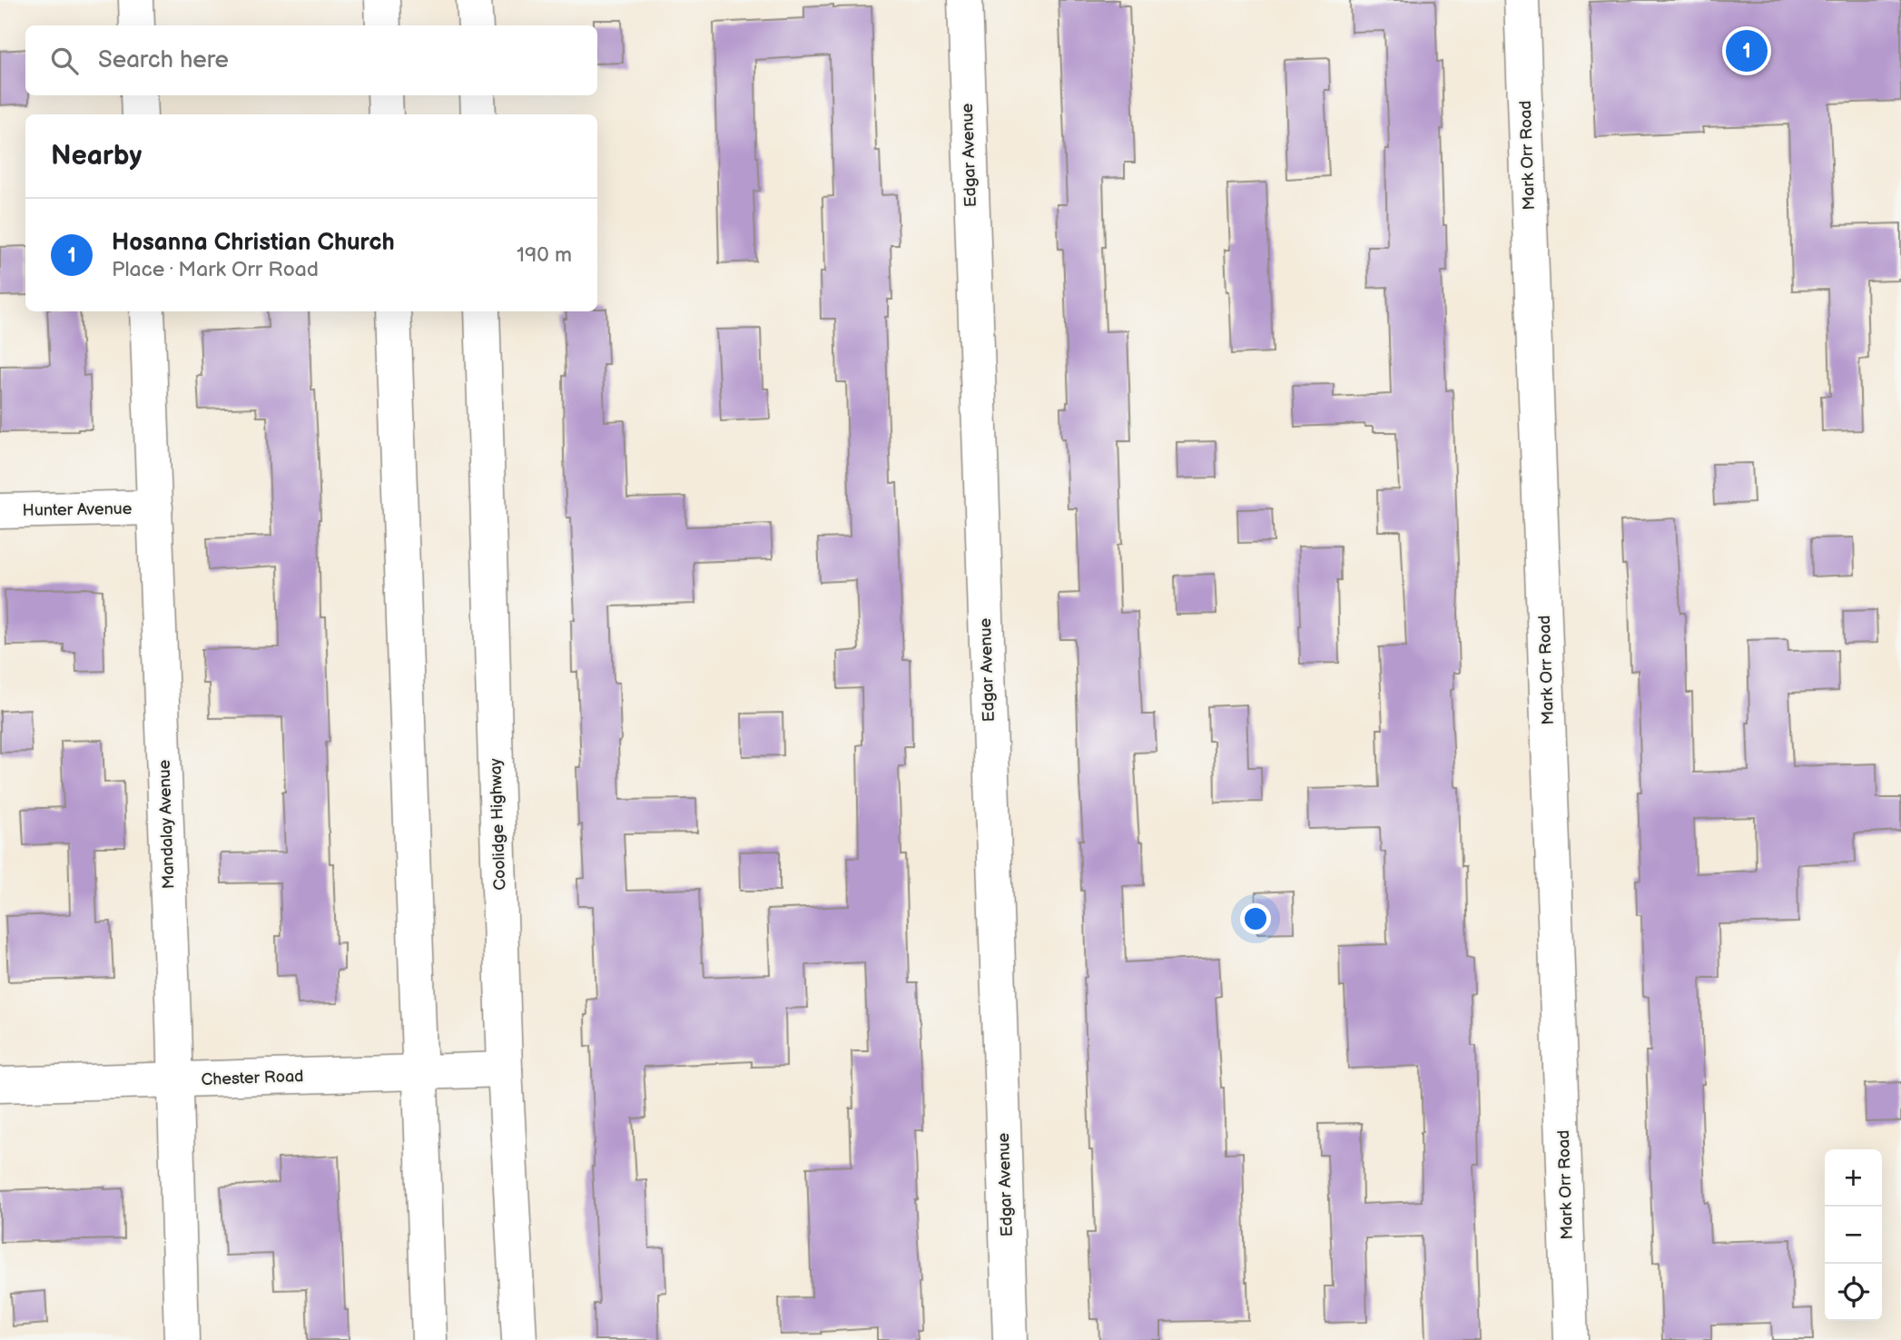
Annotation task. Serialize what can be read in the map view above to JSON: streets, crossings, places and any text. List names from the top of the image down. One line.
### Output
{"streets":{"street":["Edgar Avenue","Mark Orr Road","Hunter Avenue","Mandalay Avenue","Coolidge Highway","Chester Road"]},"crossings":[["Hunter Avenue","Mandalay Avenue"],["Mandalay Avenue","Chester Road"],["Coolidge Highway","Chester Road"]],"page":{"search":"Search here","pins":"1","heading":"Nearby","list":[{"mark":"1","name":"Hosanna Christian Church","note":"Place · Mark Orr Road","value":"190 m"}],"map_buttons":["+","−"]}}
